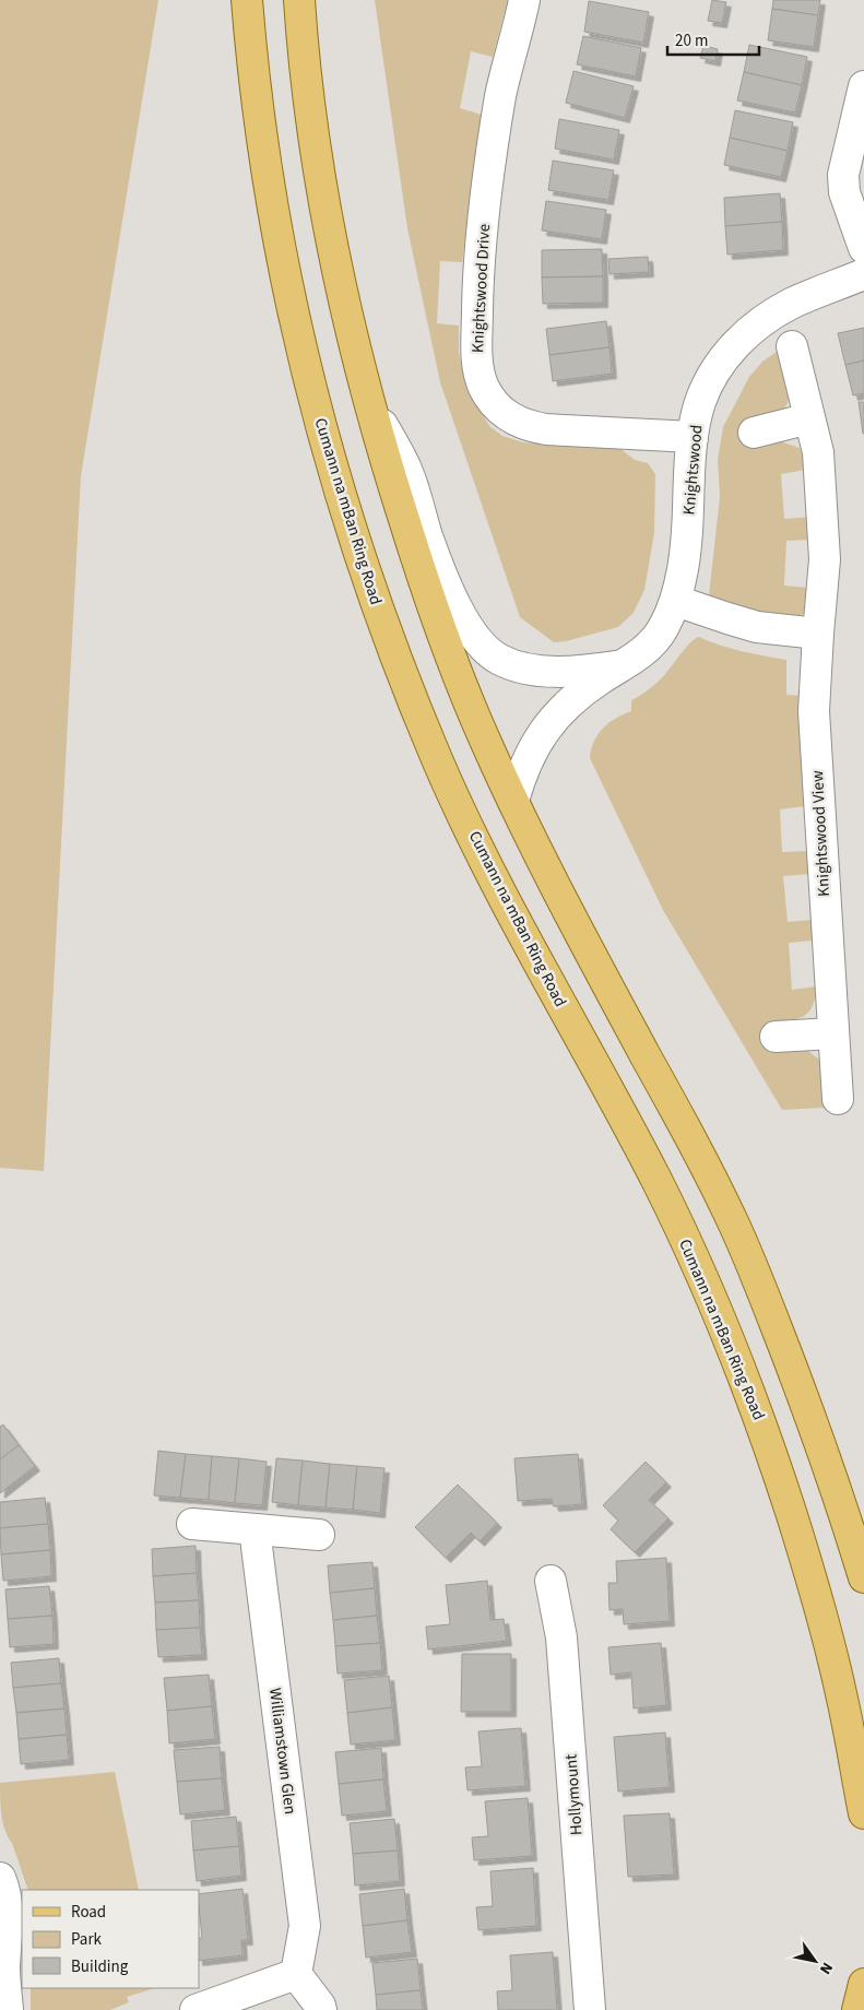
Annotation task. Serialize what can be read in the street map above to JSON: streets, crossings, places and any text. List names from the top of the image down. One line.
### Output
{"streets":{"main road":["Cumann na mBan Ring Road"],"street":["Knightswood Drive","Knightswood","Knightswood View","Williamstown Glen","Hollymount"]},"crossings":[["Knightswood Drive","Knightswood"]],"legend":["Road","Park","Building"],"scale_bar":"20 m","north":"bottom right"}
